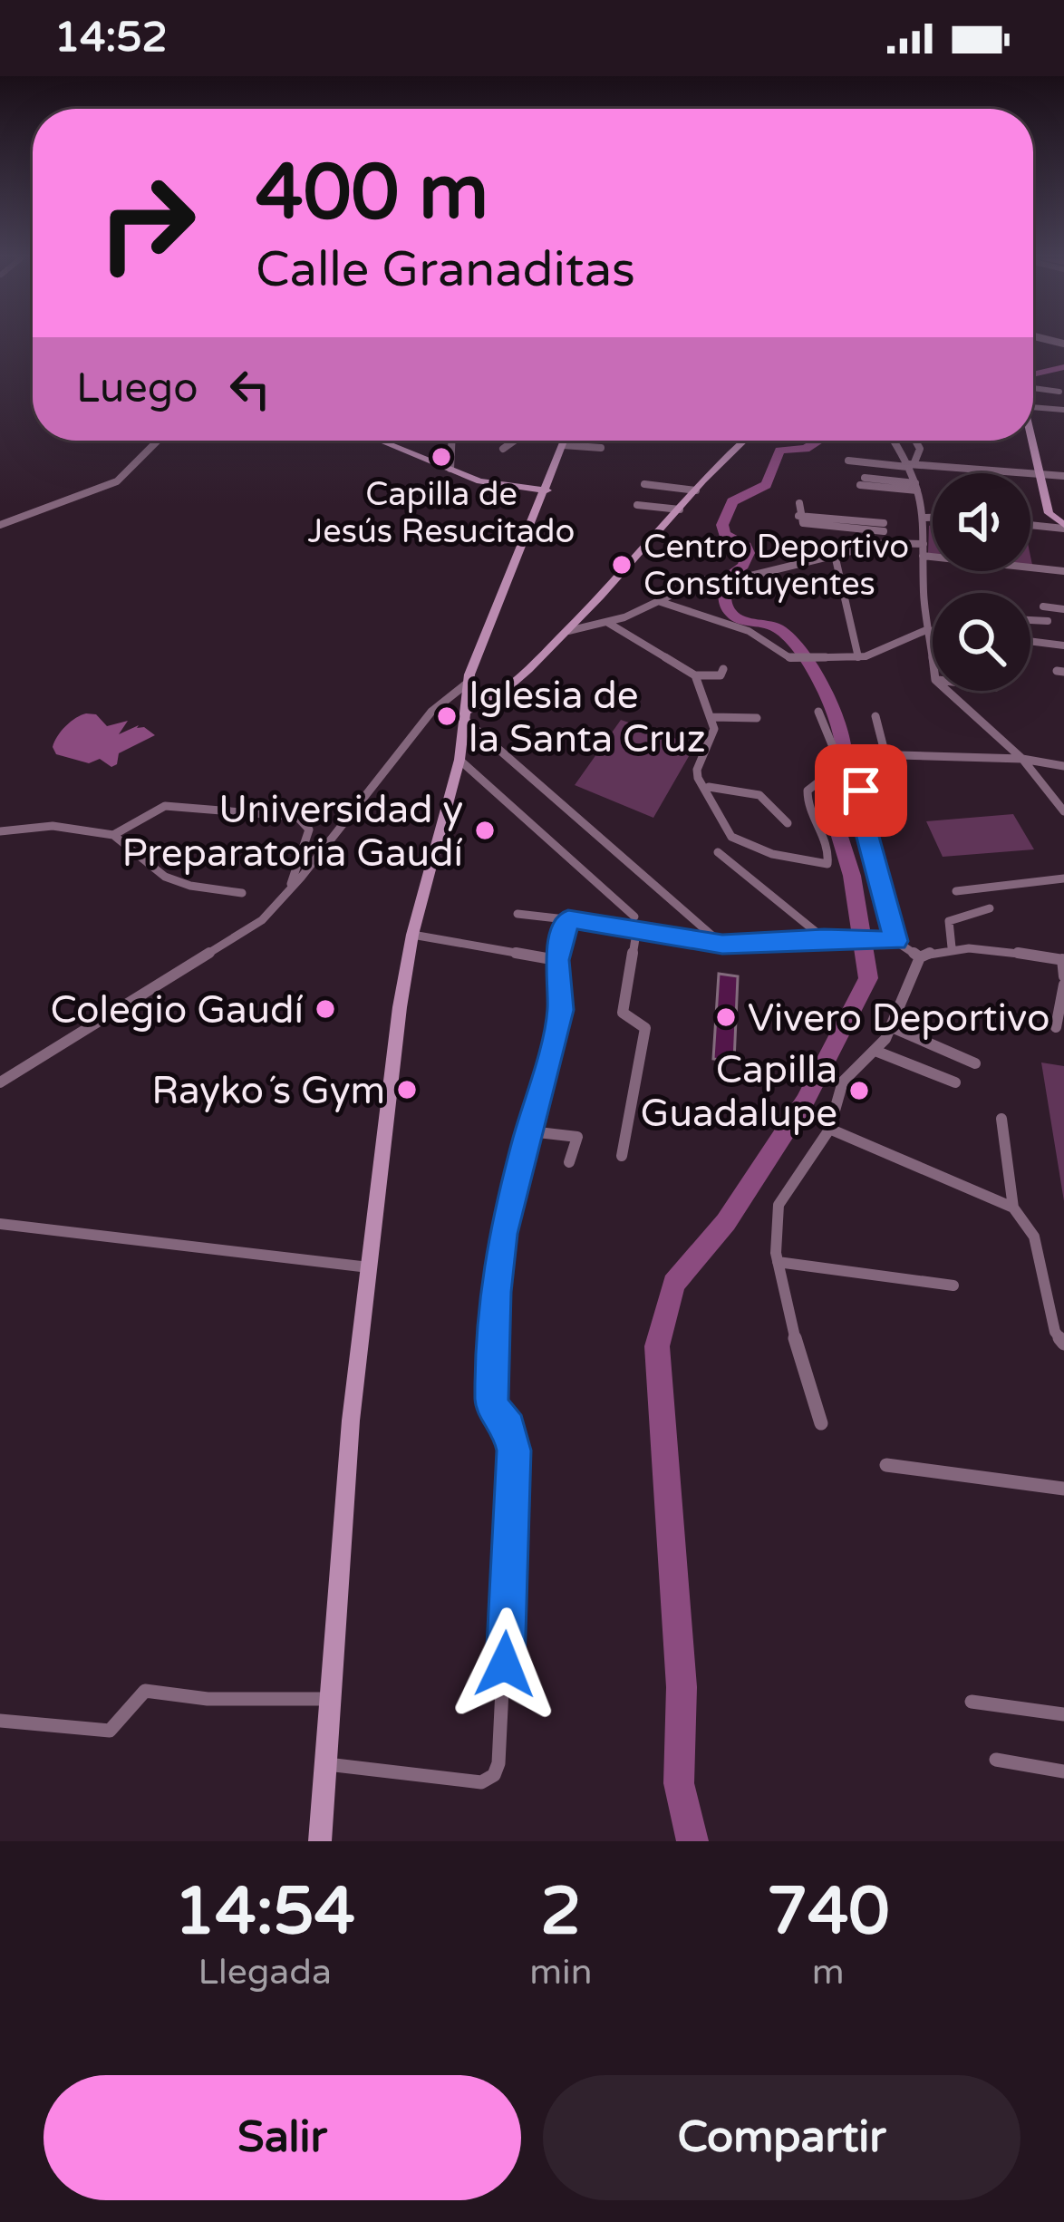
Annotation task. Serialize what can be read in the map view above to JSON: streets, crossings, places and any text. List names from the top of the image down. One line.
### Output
{"places":["Capilla de Jesús Resucitado","Centro Deportivo Constituyentes","Iglesia de la Santa Cruz","Universidad y Preparatoria Gaudí","Colegio Gaudí","Vivero Deportivo","Rayko´s Gym","Capilla Guadalupe"],"page":{"status":"14:52","turn":["400 m","Calle Granaditas"],"then":"Luego","eta":["14:54","Llegada","2","min","740","m"],"buttons":["Salir","Compartir"]}}
